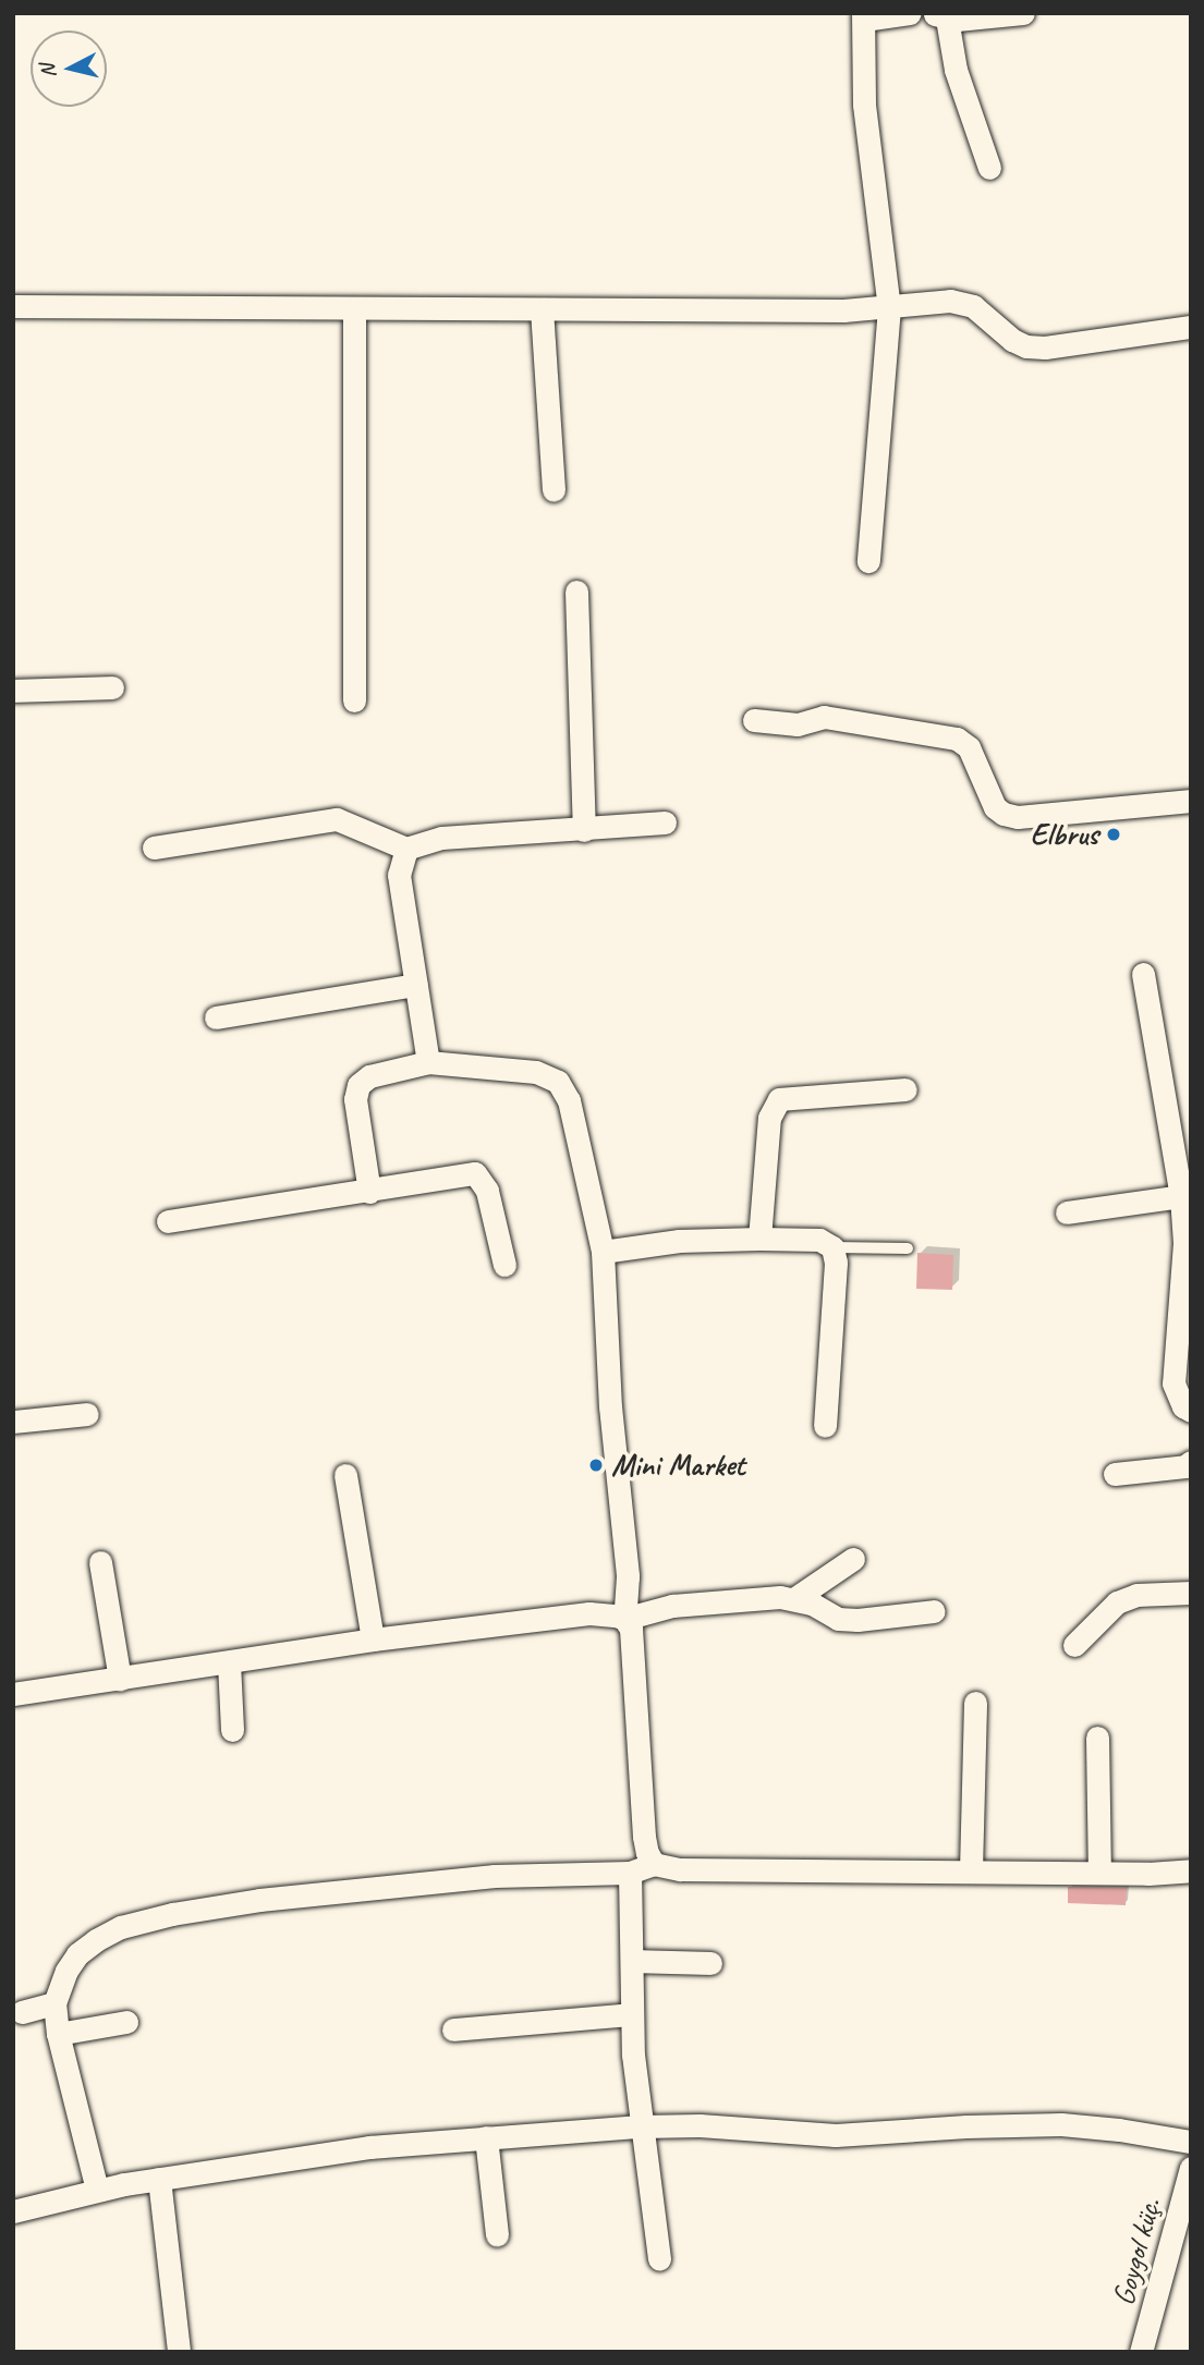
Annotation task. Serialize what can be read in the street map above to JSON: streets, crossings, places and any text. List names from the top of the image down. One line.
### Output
{"streets":{"street":["Goygol küç."]},"places":["Elbrus","Mini Market"],"north":"left"}
